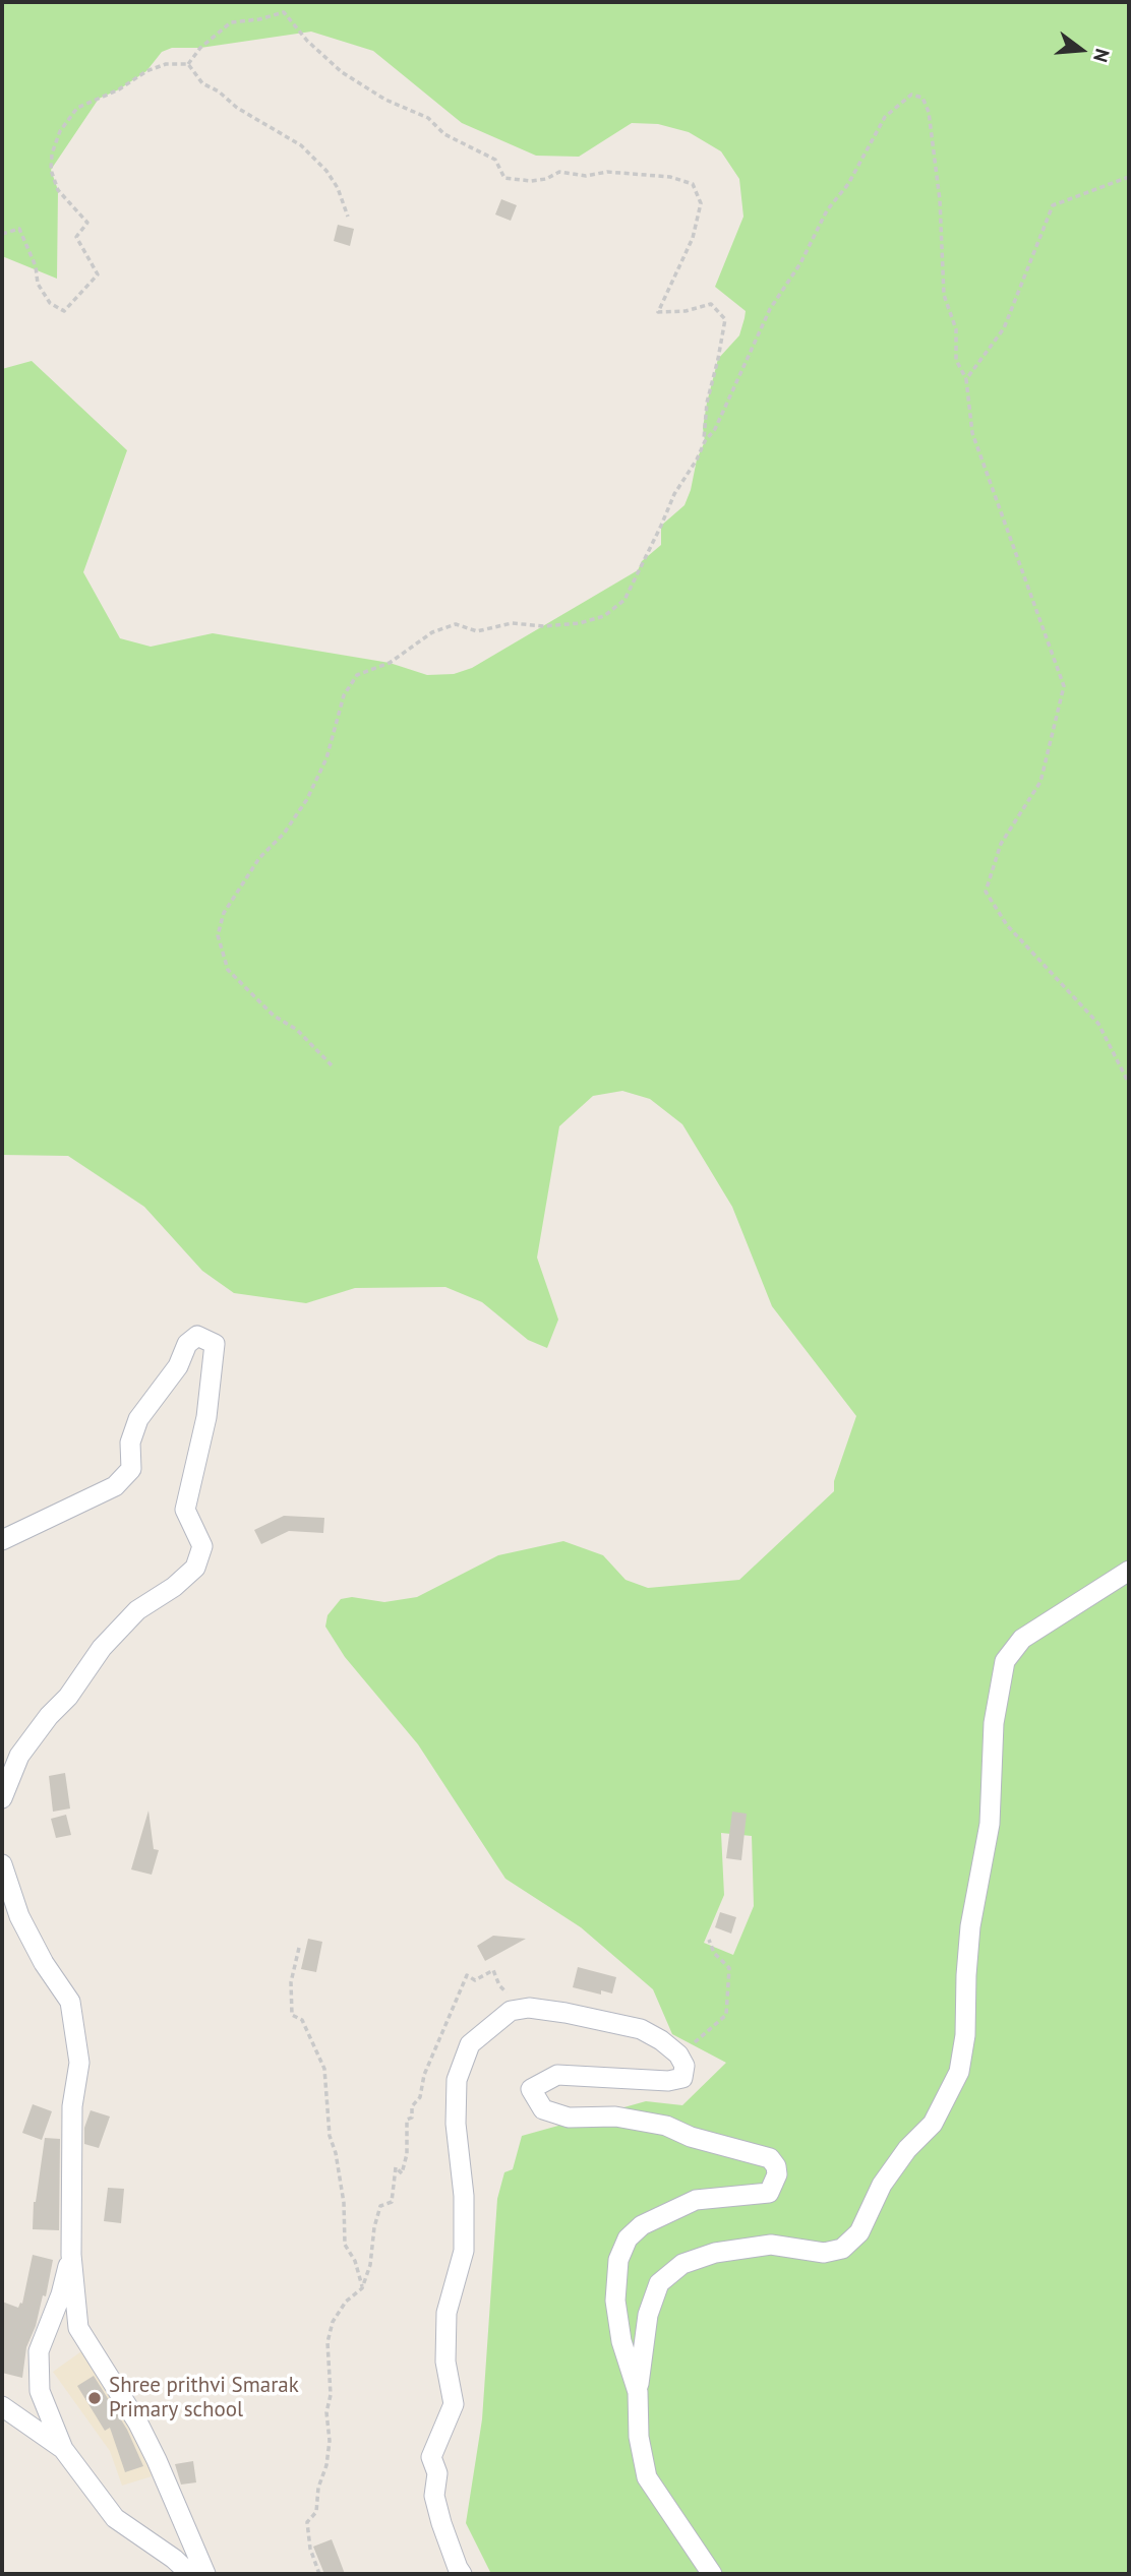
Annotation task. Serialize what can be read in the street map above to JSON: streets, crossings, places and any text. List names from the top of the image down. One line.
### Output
{"places":["Shree prithvi Smarak Primary school"],"north":"right"}
